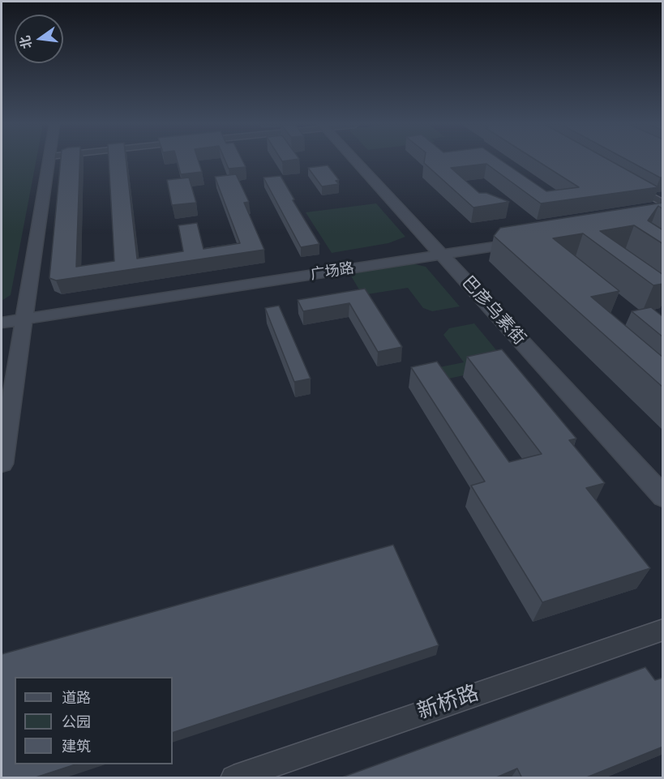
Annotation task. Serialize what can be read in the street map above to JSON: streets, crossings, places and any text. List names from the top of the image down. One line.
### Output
{"streets":{"street":["广场路","巴彦乌素街","新桥路"]},"crossings":[["广场路","巴彦乌素街"]],"legend":["道路","公园","建筑"],"north":"left"}
